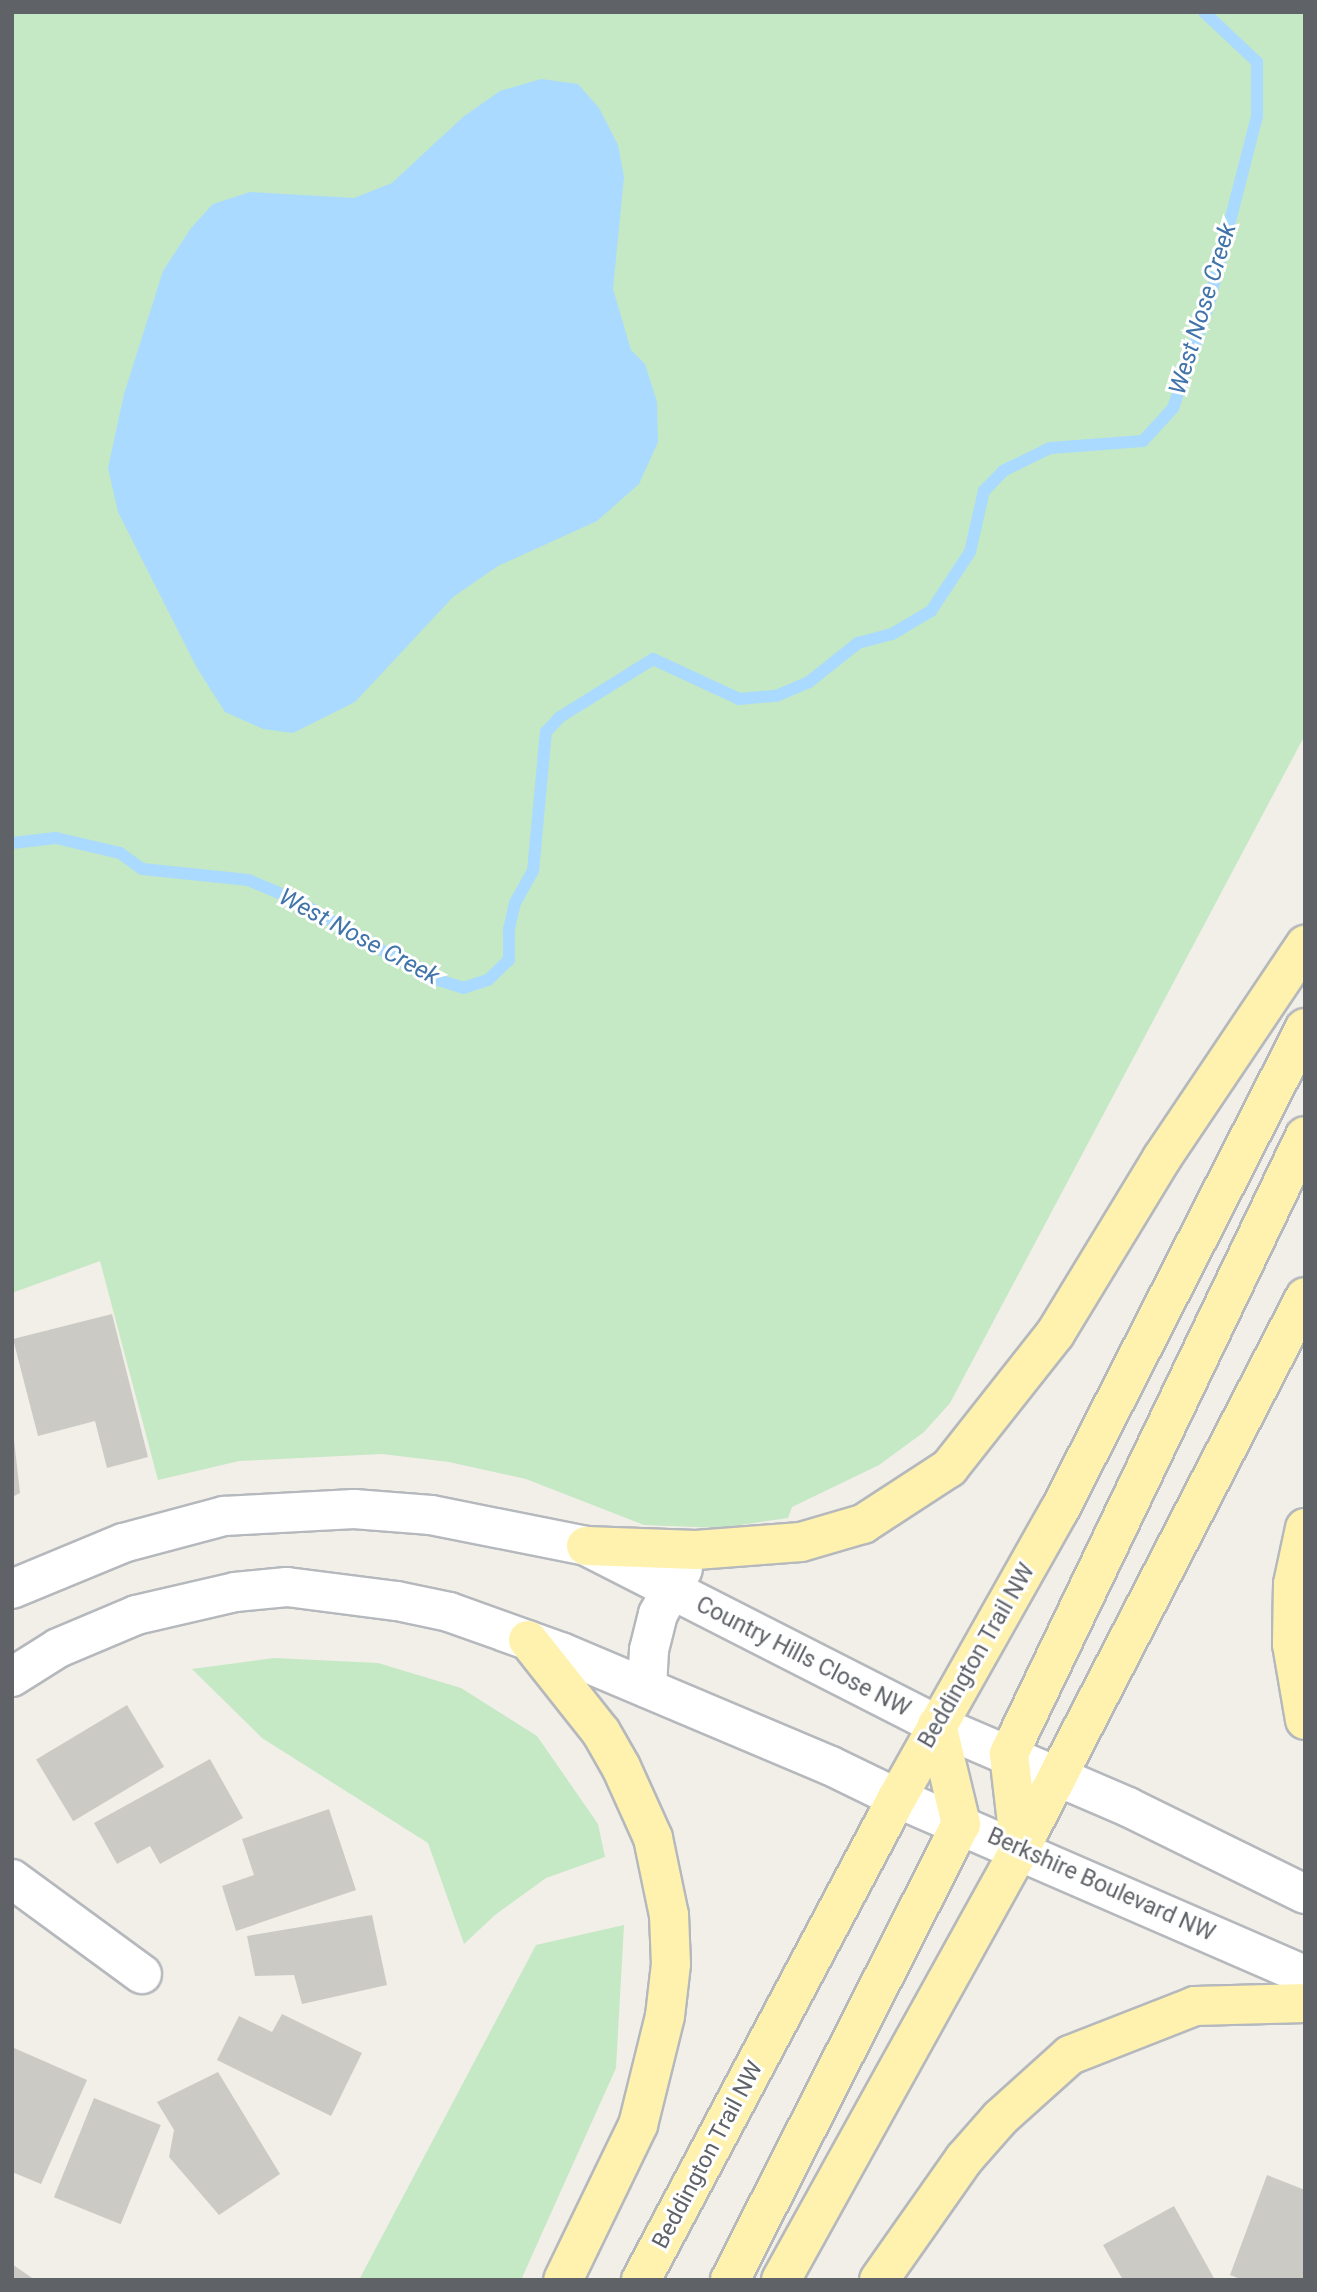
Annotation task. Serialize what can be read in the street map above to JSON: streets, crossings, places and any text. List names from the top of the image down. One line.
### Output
{"streets":{"main road":["Beddington Trail NW"],"street":["Country Hills Close NW","Berkshire Boulevard NW"]},"crossings":[["Beddington Trail NW","Country Hills Close NW"],["Beddington Trail NW","Berkshire Boulevard NW"]],"water":["West Nose Creek"]}
